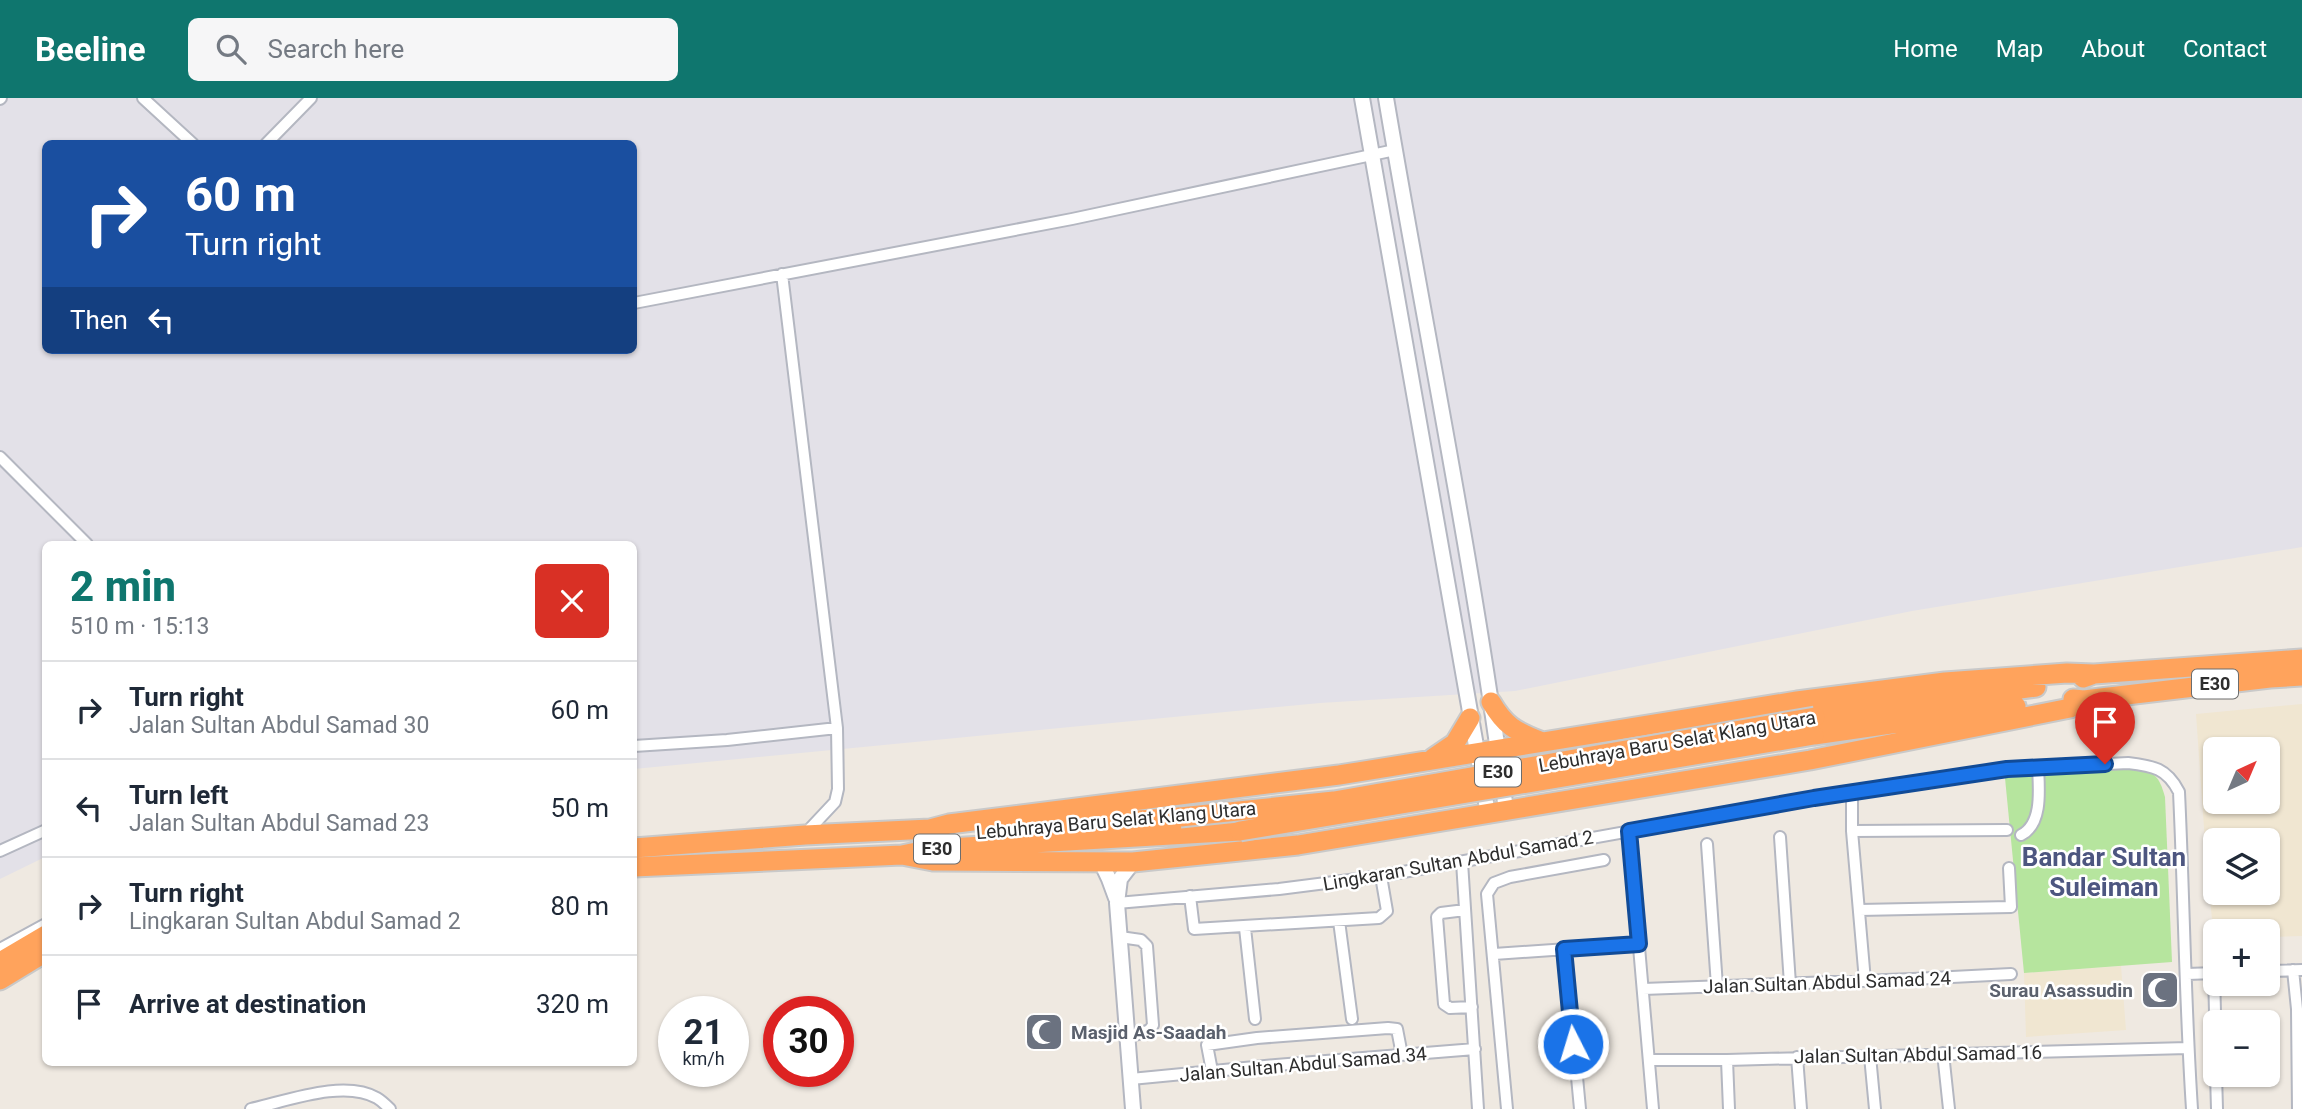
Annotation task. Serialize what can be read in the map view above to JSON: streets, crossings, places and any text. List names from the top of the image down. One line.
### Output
{"streets":{"highway":["E30","Lebuhraya Baru Selat Klang Utara"],"street":["Lingkaran Sultan Abdul Samad 2","Jalan Sultan Abdul Samad 24","Jalan Sultan Abdul Samad 16","Jalan Sultan Abdul Samad 34"]},"crossings":[["Lingkaran Sultan Abdul Samad 2","Jalan Sultan Abdul Samad 16"]],"districts":["Bandar Sultan Suleiman"],"places":{"mosque":["Surau Asassudin","Masjid As-Saadah"]},"north":"top right","page":{"header":"Beeline","search":"Search here","nav":["Home","Map","About","Contact"],"turn":["60 m","Turn right"],"then":"Then","heading":["2 min","510 m · 15:13"],"list":[{"name":"Turn right","note":"Jalan Sultan Abdul Samad 30","value":"60 m"},{"name":"Turn left","note":"Jalan Sultan Abdul Samad 23","value":"50 m"},{"name":"Turn right","note":"Lingkaran Sultan Abdul Samad 2","value":"80 m"},{"name":"Arrive at destination","value":"320 m"}],"map_buttons":["+","−"],"speed":"21 km/h","limit":"30"}}
